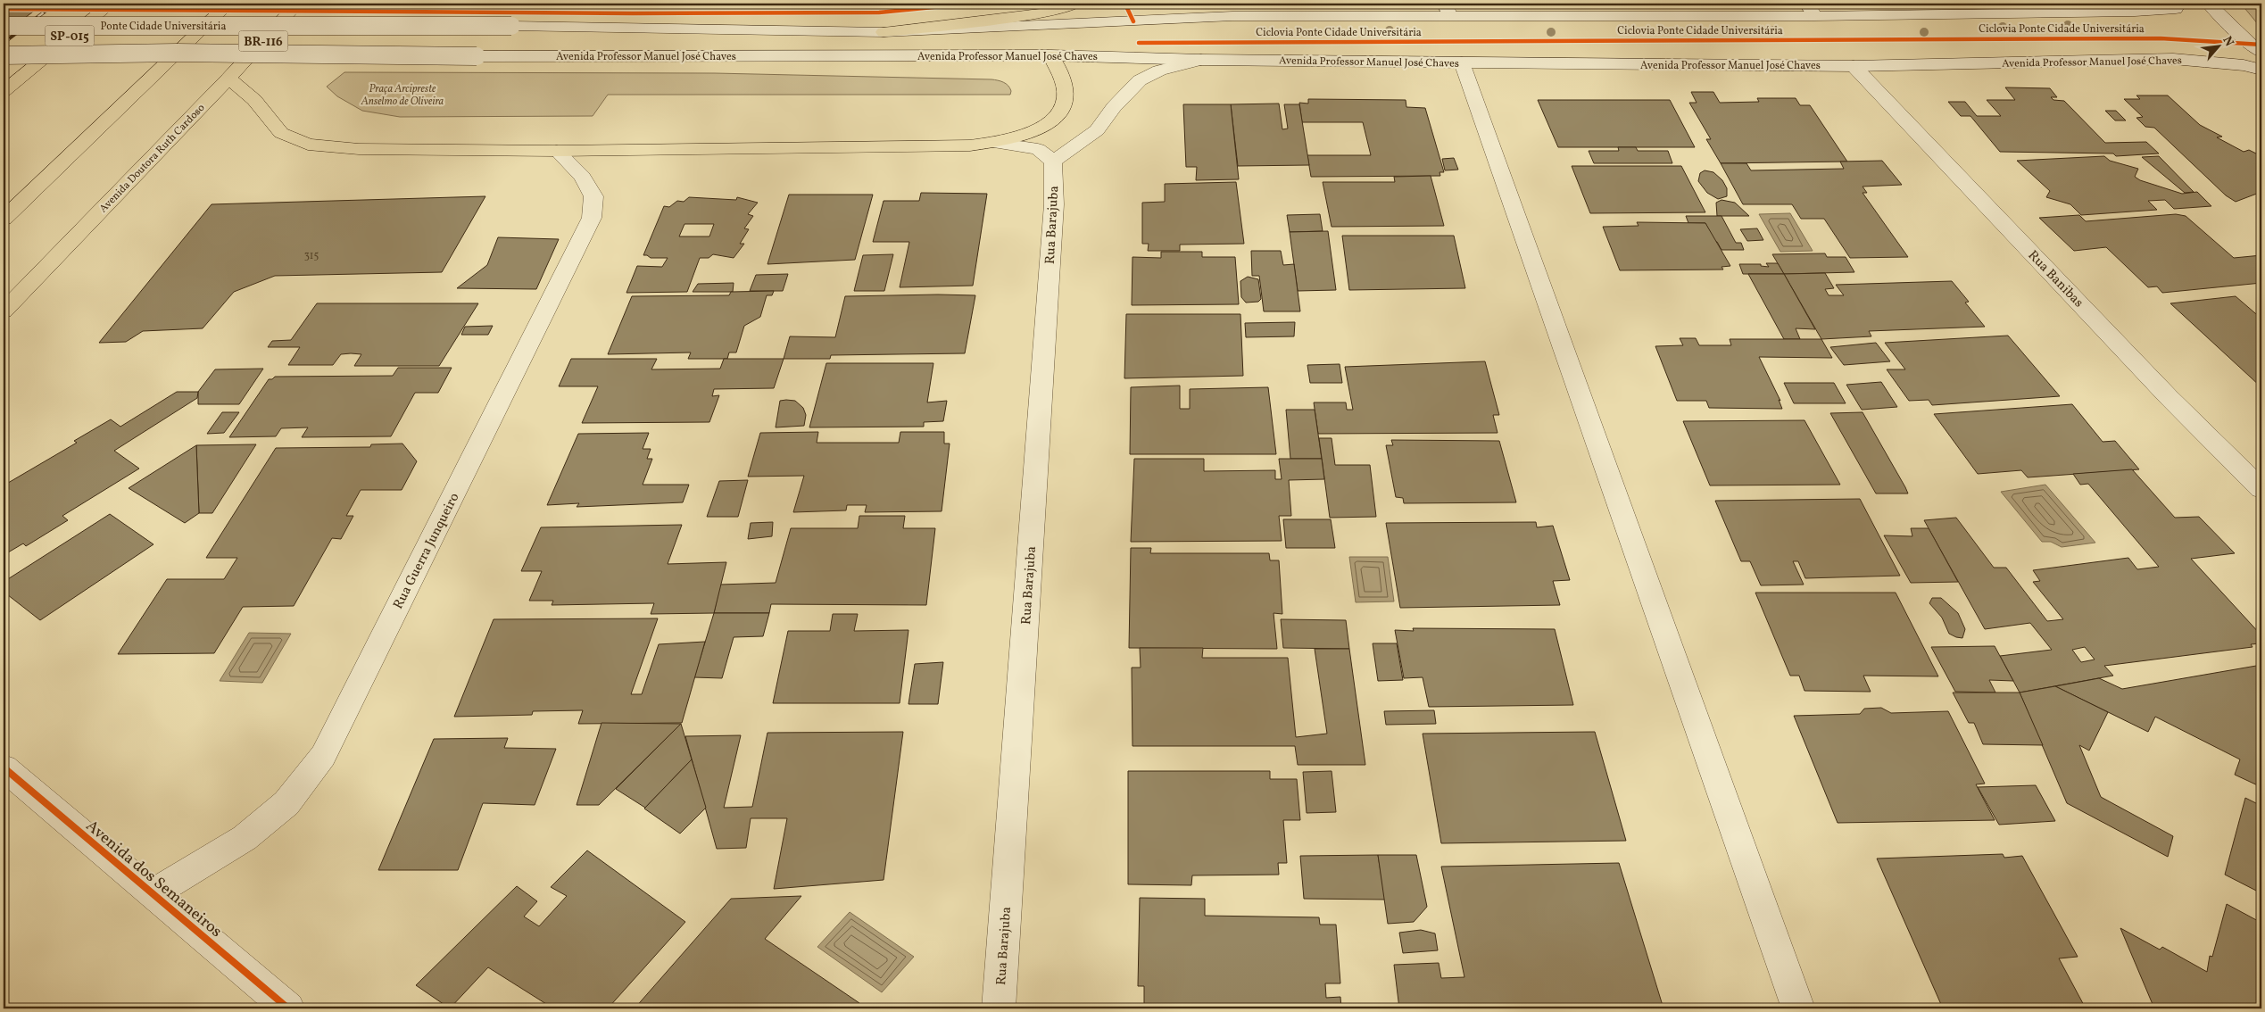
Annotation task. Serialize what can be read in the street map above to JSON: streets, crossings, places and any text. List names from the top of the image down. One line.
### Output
{"streets":{"highway":["SP-015","BR-116","Avenida Doutora Ruth Cardoso"],"main road":["Ponte Cidade Universitária","Avenida Professor Manuel José Chaves","Rua Barajuba","Rua Banibas","Rua Guerra Junqueiro","Avenida dos Semaneiros"],"cycle path":["Ciclovia Ponte Cidade Universitária"]},"crossings":[["Ponte Cidade Universitária","Avenida Professor Manuel José Chaves"],["Avenida Professor Manuel José Chaves","Rua Banibas"],["Rua Guerra Junqueiro","Avenida dos Semaneiros"]],"parks":["Praça Arcipreste Anselmo de Oliveira"],"house_numbers":["315"],"north":"top right"}
